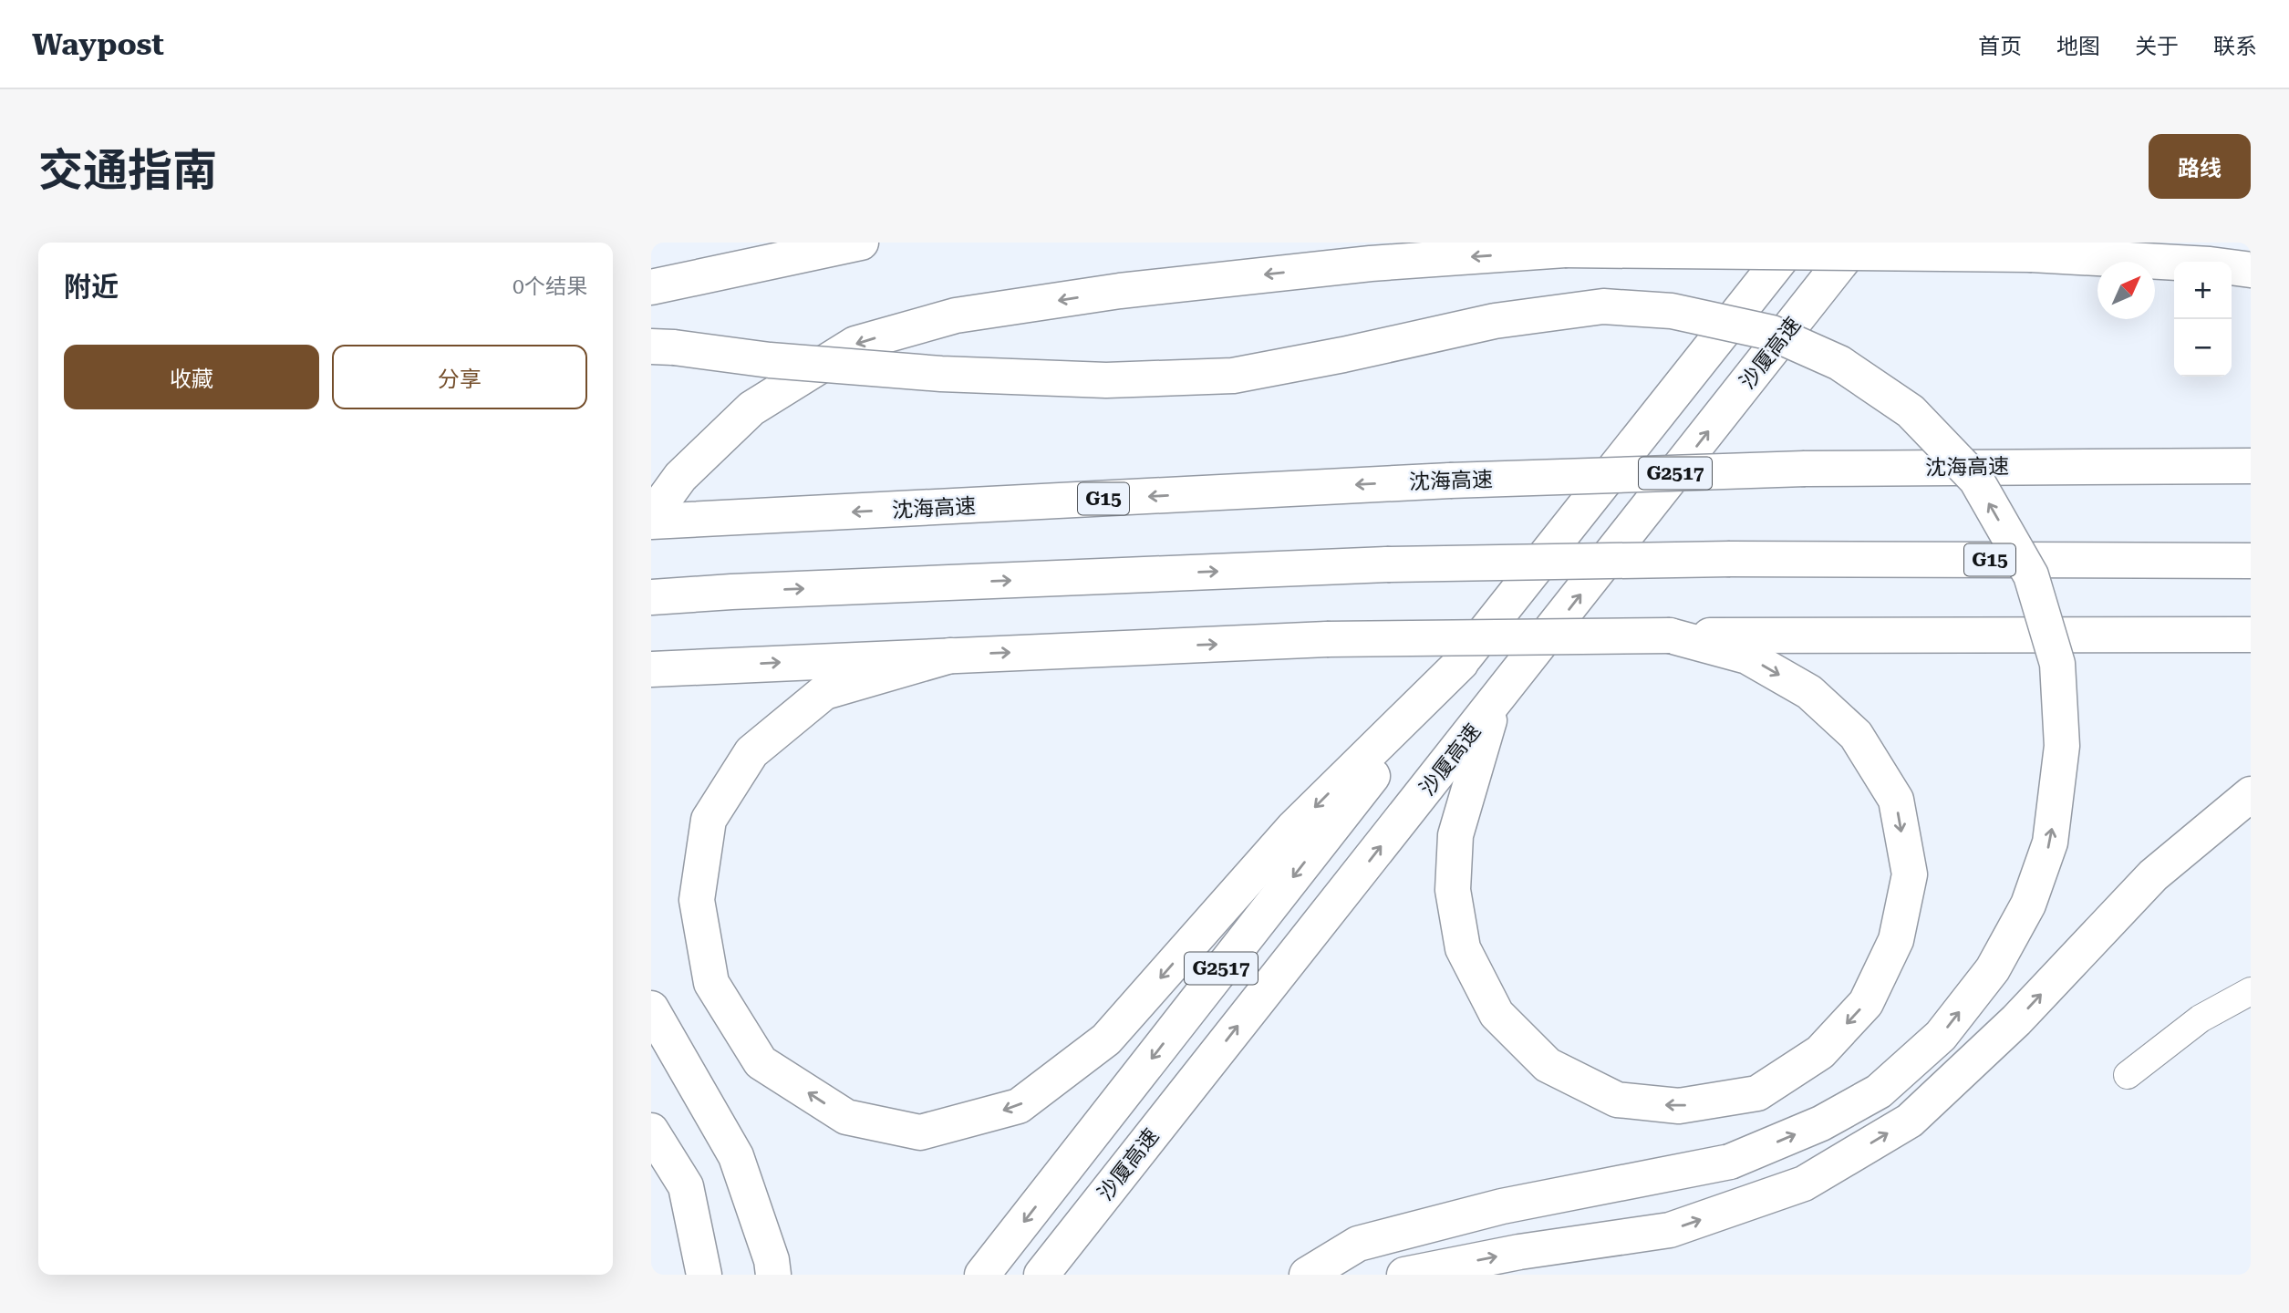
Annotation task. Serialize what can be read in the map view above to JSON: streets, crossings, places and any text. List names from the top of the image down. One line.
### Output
{"streets":{"highway":["沙厦高速","沈海高速","G2517","G15"]},"north":"top right","page":{"header":"Waypost","nav":["首页","地图","关于","联系"],"title":"交通指南","buttons":["路线",["收藏","分享"]],"heading":["附近","0个结果"],"map_buttons":["+","−"]}}
